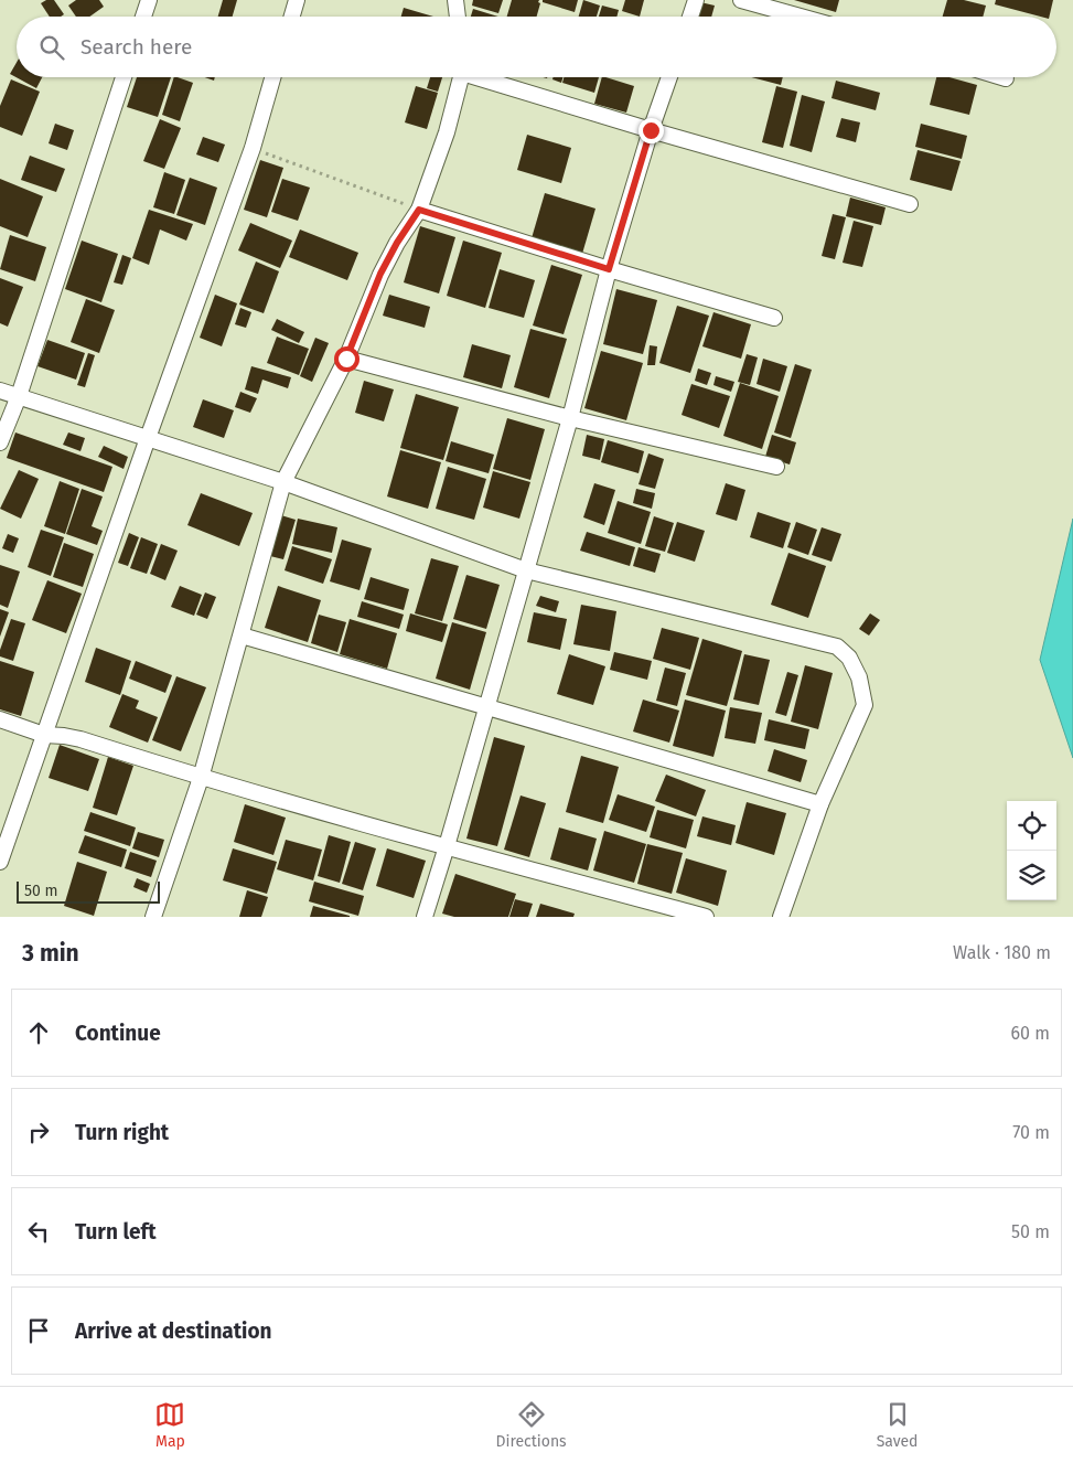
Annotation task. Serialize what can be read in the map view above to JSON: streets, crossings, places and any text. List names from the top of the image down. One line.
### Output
{"scale_bar":"50 m","page":{"search":"Search here","scale":"50 m","heading":["3 min","Walk · 180 m"],"list":[["Continue","60 m"],["Turn right","70 m"],["Turn left","50 m"],"Arrive at destination"],"nav":["Map","Directions","Saved"]}}
